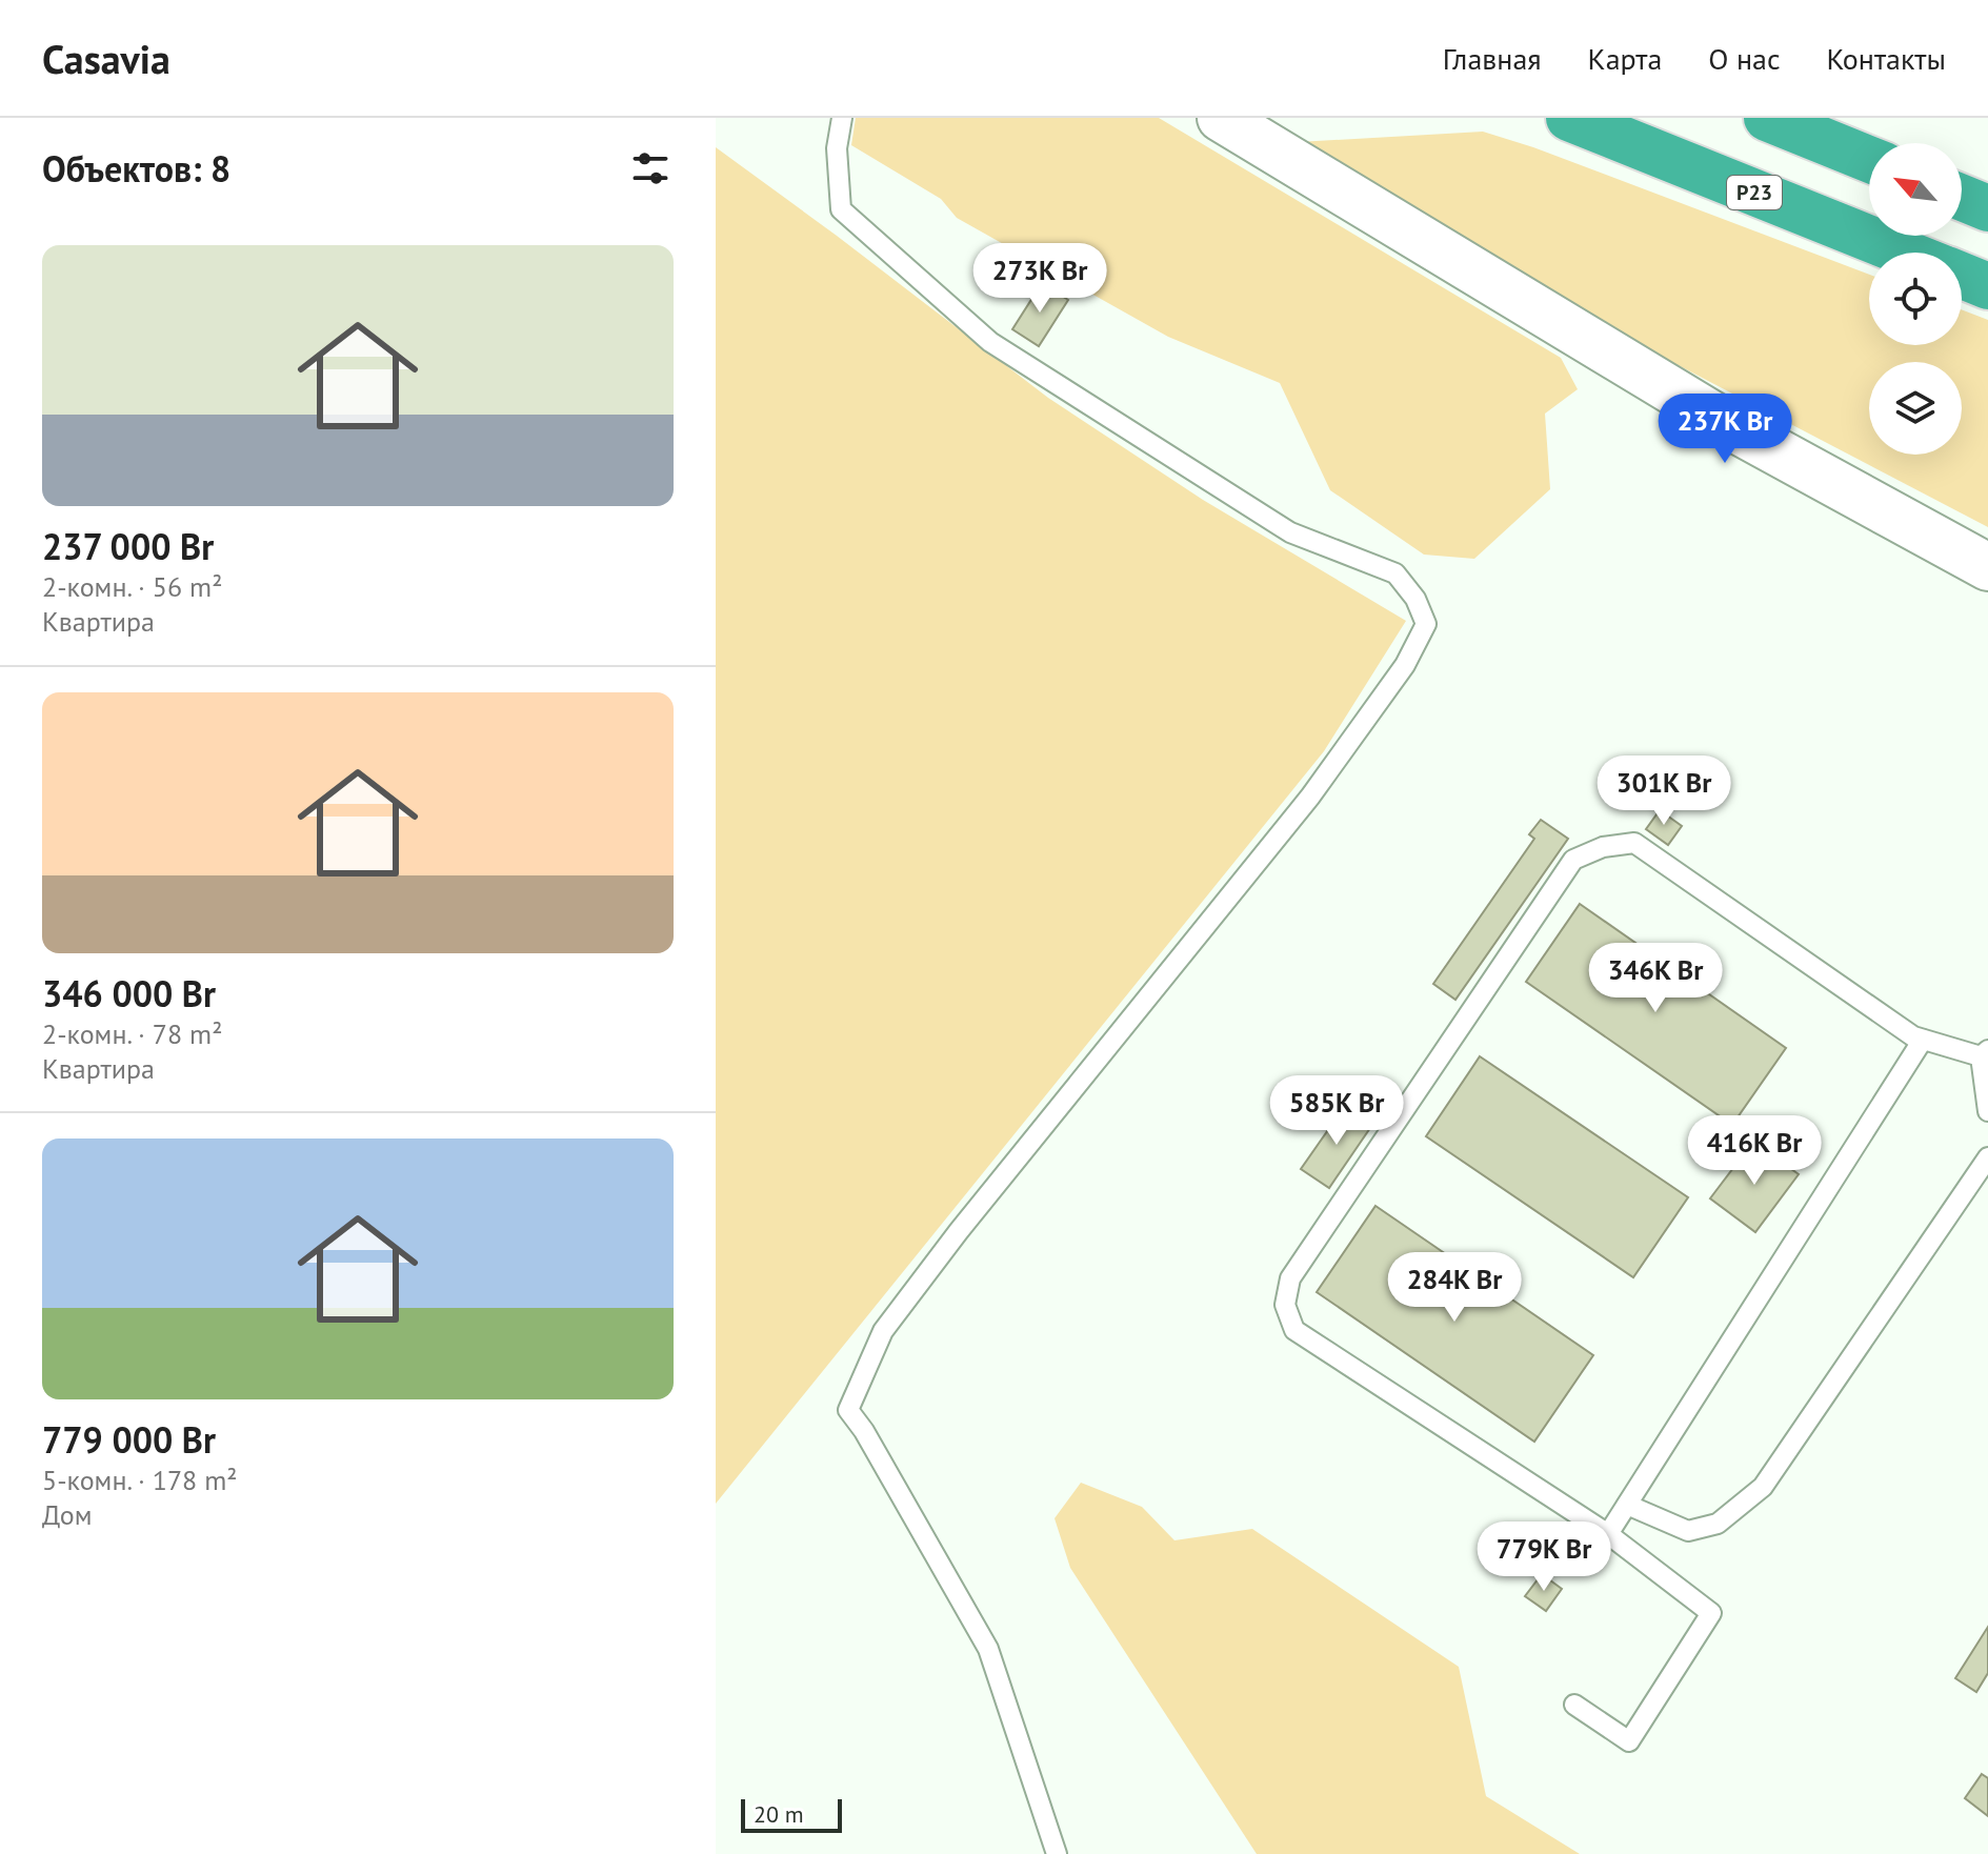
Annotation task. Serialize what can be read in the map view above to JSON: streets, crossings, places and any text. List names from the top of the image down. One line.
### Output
{"streets":{"highway":["Р23"]},"scale_bar":"20 m","north":"top left","page":{"header":"Casavia","nav":["Главная","Карта","О нас","Контакты"],"heading":"Объектов: 8","list":[{"name":"237 000 Br","note":"2-комн. · 56 m² · Квартира"},{"name":"346 000 Br","note":"2-комн. · 78 m² · Квартира"},{"name":"779 000 Br","note":"5-комн. · 178 m² · Дом"}],"price":["273K Br","237K Br","301K Br","346K Br","585K Br","416K Br","284K Br","779K Br"],"scale":"20 m"}}
